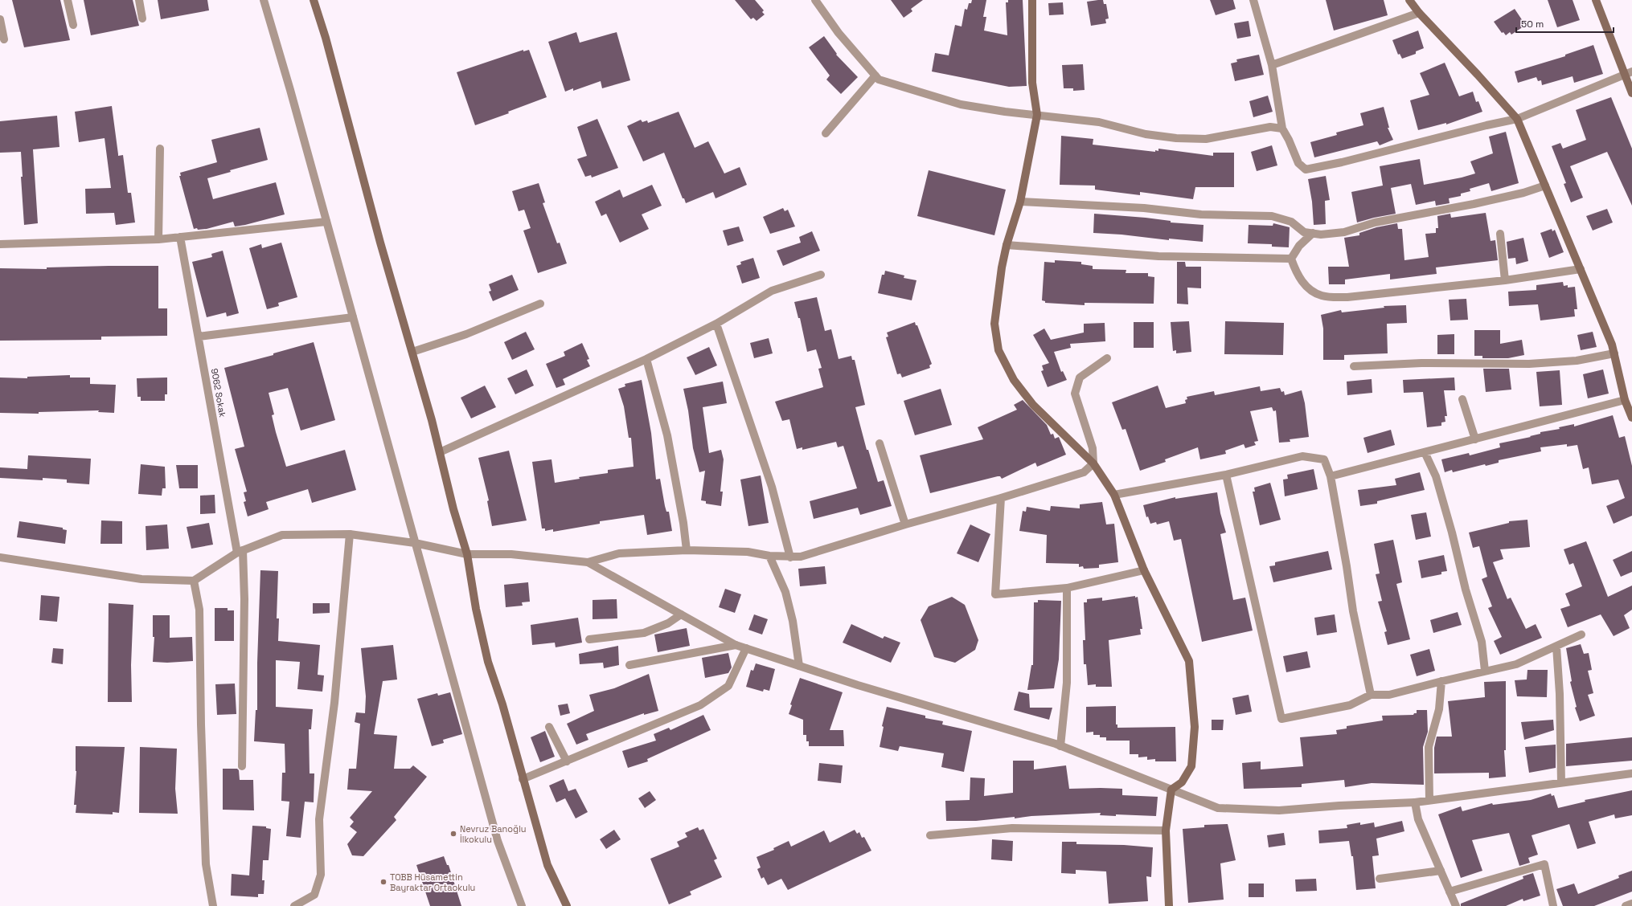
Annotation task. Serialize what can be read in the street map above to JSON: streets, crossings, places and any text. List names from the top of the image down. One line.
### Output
{"streets":{"street":["9062 Sokak"]},"places":["Nevruz Banoğlu İlkokulu","TOBB Hüsamettin Bayraktar Ortaokulu"],"scale_bar":"50 m"}
